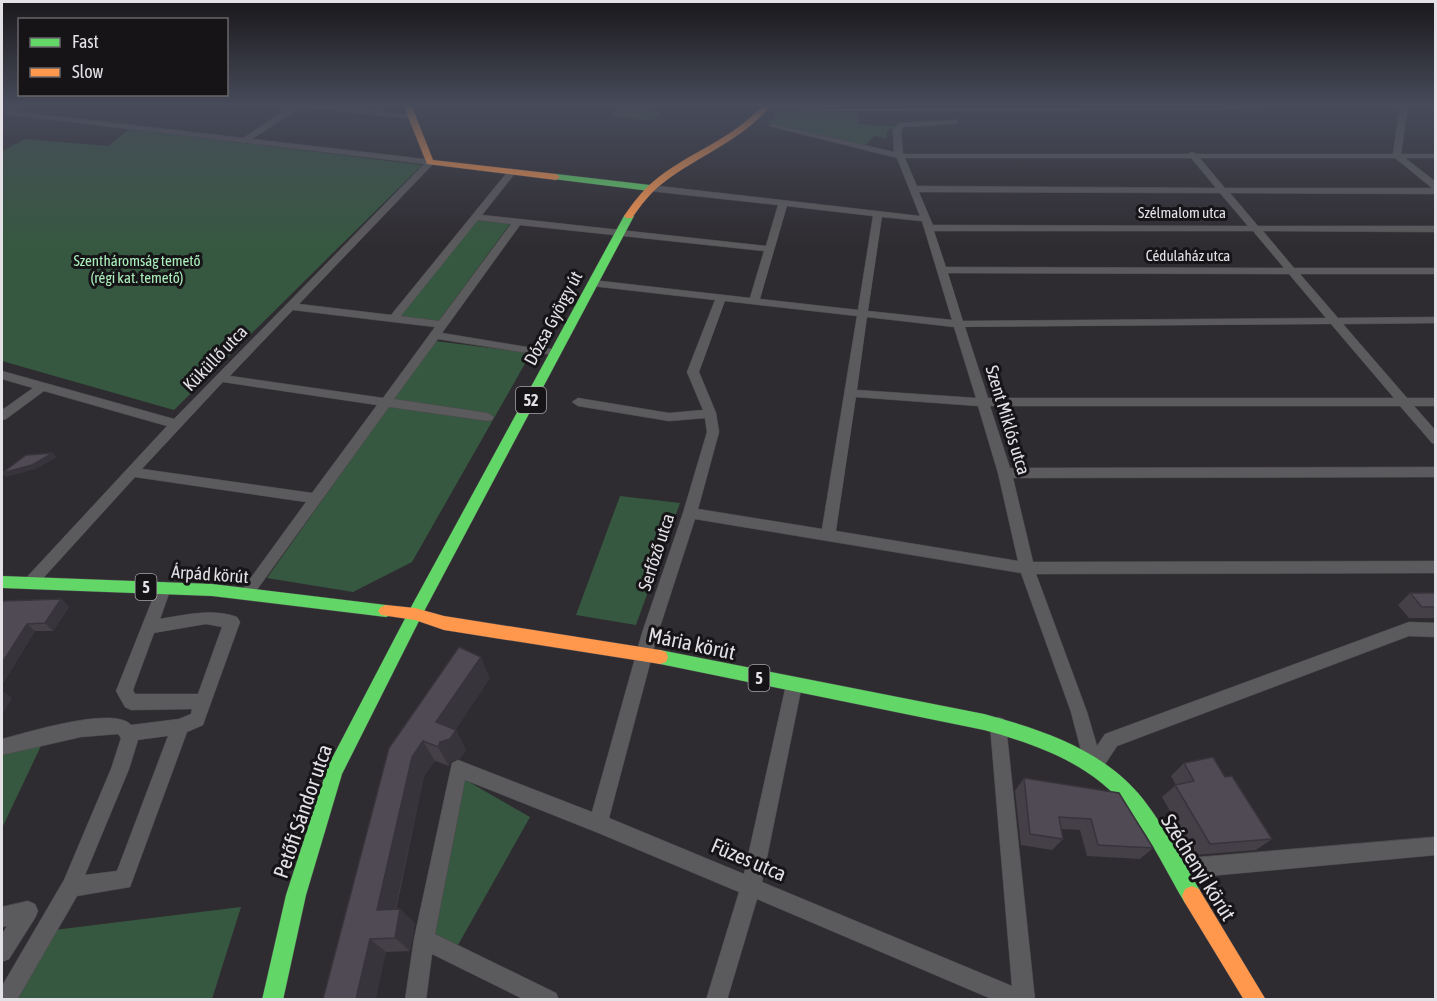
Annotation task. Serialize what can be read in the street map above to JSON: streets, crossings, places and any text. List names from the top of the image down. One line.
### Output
{"streets":{"main road":["Dózsa György út","52","Árpád körút","5","Mária körút","Petőfi Sándor utca","Széchenyi körút"],"street":["Szélmalom utca","Cédulaház utca","Küküllő utca","Szent Miklós utca","Serfőző utca","Füzes utca"]},"crossings":[["Szélmalom utca","Dózsa György út"],["Szélmalom utca","Szent Miklós utca"],["Cédulaház utca","Szent Miklós utca"],["Dózsa György út","Árpád körút"],["Dózsa György út","Mária körút"],["Dózsa György út","Petőfi Sándor utca"],["Küküllő utca","Árpád körút"],["Szent Miklós utca","Mária körút"],["Szent Miklós utca","Széchenyi körút"],["Serfőző utca","Mária körút"],["Serfőző utca","Füzes utca"],["Árpád körút","Mária körút"],["Árpád körút","Petőfi Sándor utca"],["Mária körút","Petőfi Sándor utca"],["Mária körút","Széchenyi körút"]],"parks":["Szentháromság temető (régi kat. temető)"],"legend":["Fast","Slow"]}
